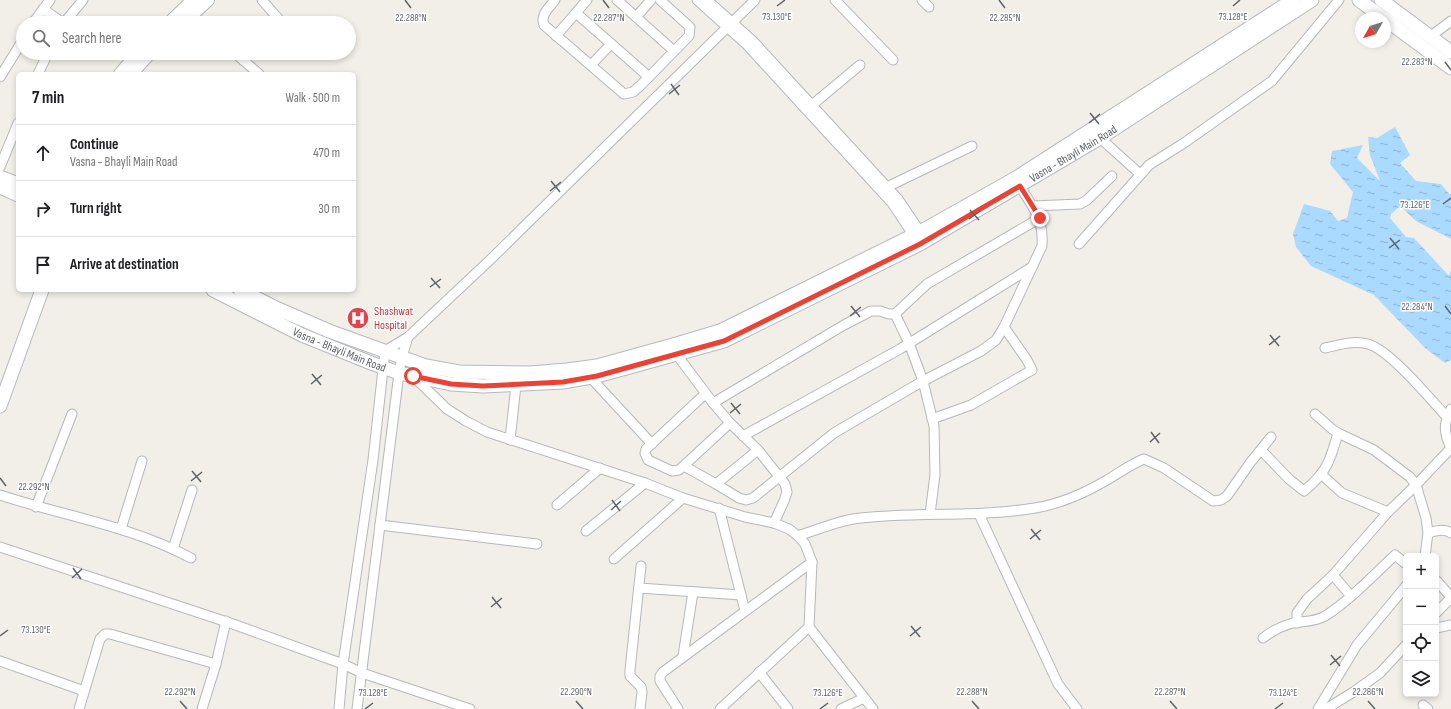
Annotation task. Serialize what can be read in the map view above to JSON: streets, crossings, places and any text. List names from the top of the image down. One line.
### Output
{"streets":{"main road":["Vasna - Bhayli Main Road"]},"places":{"hospital":["Shashwat Hospital"]},"north":"bottom left","page":{"search":"Search here","heading":["7 min","Walk · 500 m"],"list":[["Continue","Vasna - Bhayli Main Road","470 m"],["Turn right","30 m"],"Arrive at destination"],"map_buttons":["+","−"]},"coordinates":["73.130°E","73.128°E","22.288°N","22.287°N","22.285°N","22.283°N","73.126°E","22.284°N","22.292°N","22.290°N","22.286°N","73.124°E"]}
